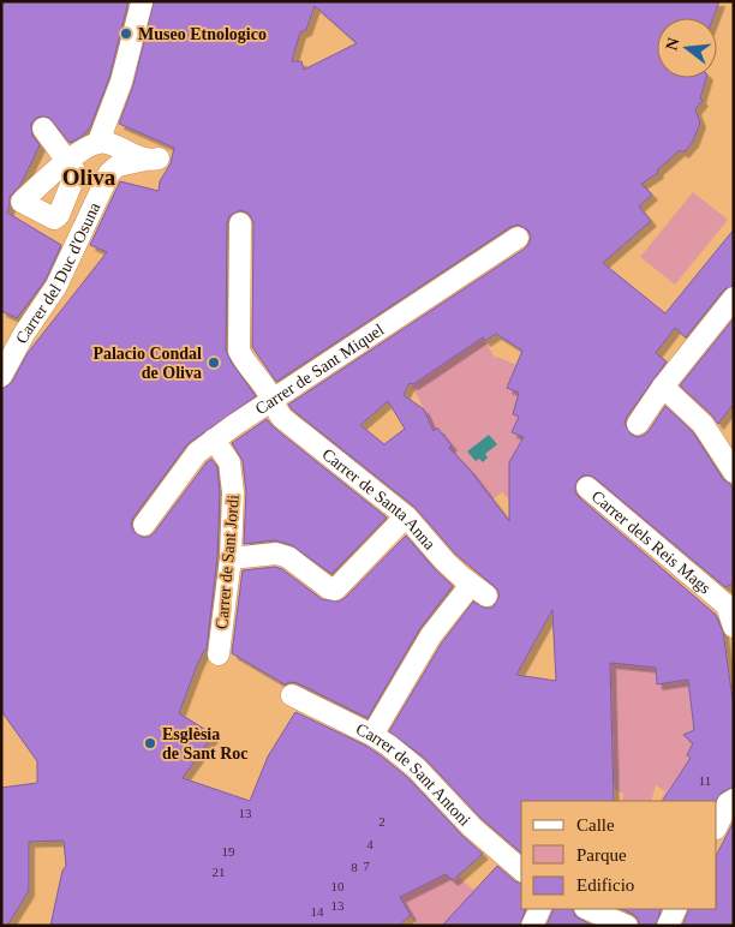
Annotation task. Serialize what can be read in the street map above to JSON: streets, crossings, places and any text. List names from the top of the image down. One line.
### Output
{"streets":{"street":["Carrer del Duc d'Osuna","Carrer de Sant Miquel","Carrer de Santa Anna","Carrer dels Reis Mags","Carrer de Sant Jordi","Carrer de Sant Antoni"]},"crossings":[["Carrer de Sant Miquel","Carrer de Santa Anna"],["Carrer de Sant Miquel","Carrer de Sant Jordi"],["Carrer de Santa Anna","Carrer de Sant Antoni"]],"districts":["Oliva"],"places":["Museo Etnologico","Palacio Condal de Oliva","Esglèsia de Sant Roc"],"house_numbers":["11","13","2","4","19","7","8","21","10","13","14"],"legend":["Calle","Parque","Edificio"],"north":"left"}
